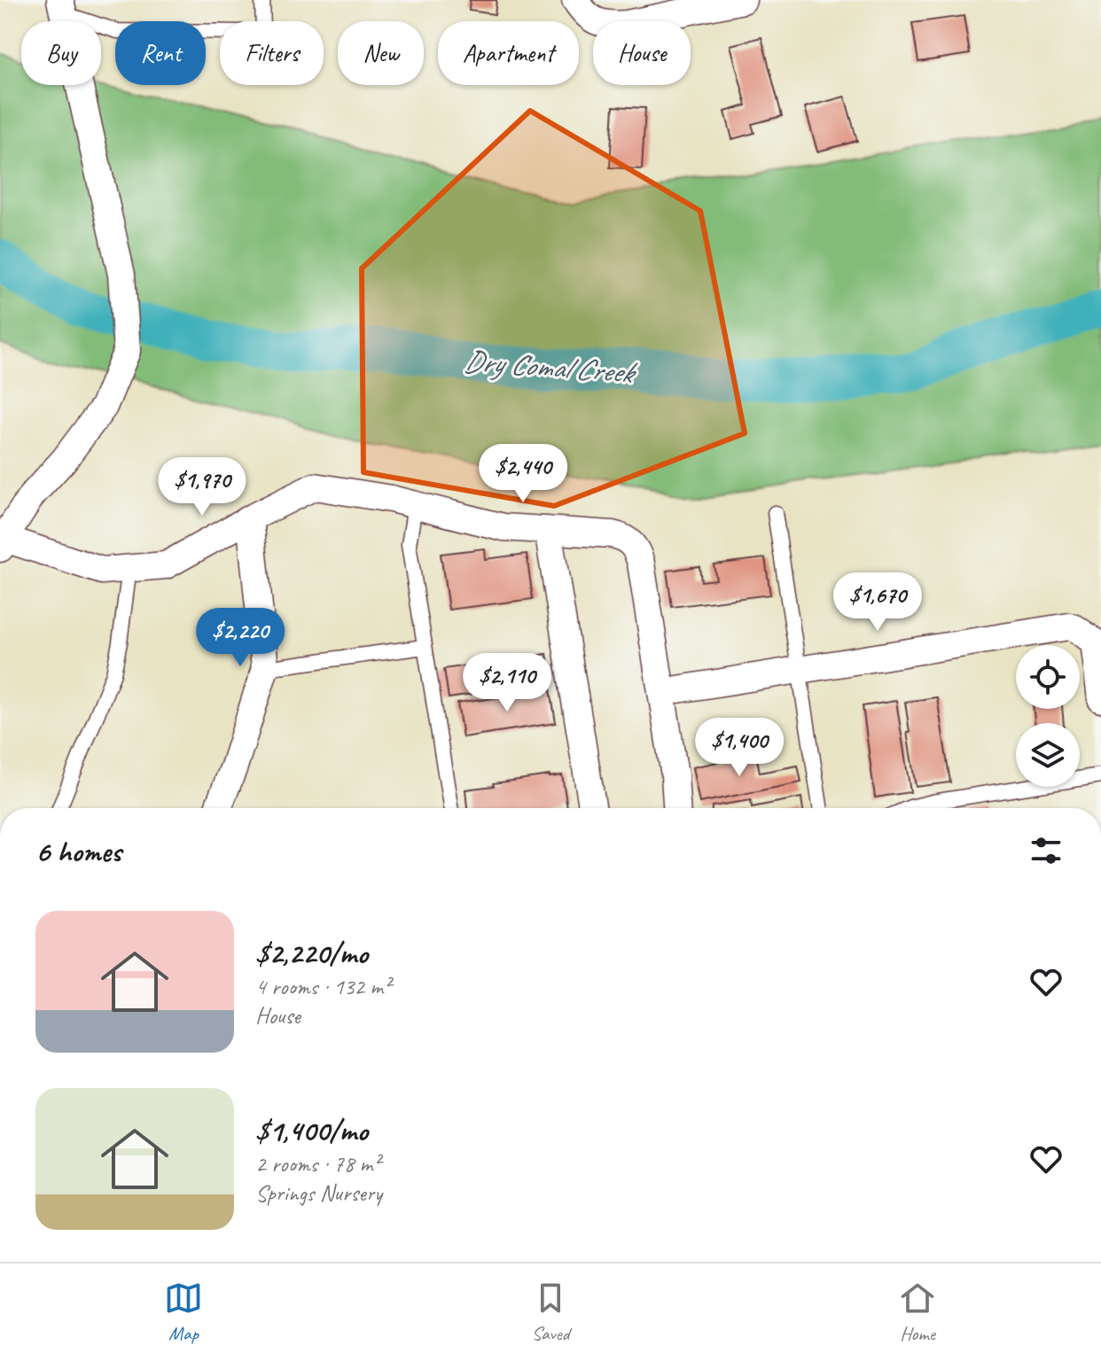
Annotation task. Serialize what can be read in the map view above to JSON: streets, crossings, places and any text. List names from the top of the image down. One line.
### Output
{"water":["Dry Comal Creek"],"page":{"chip":["Buy","Rent","Filters","New","Apartment","House"],"price":["$2,440","$1,970","$1,670","$2,220","$2,110","$1,400"],"heading":"6 homes","list":[{"name":"$2,220/mo","note":"4 rooms · 132 m² · House"},{"name":"$1,400/mo","note":"2 rooms · 78 m² · Springs Nursery"}],"tabs":["Map","Saved","Home"]}}
